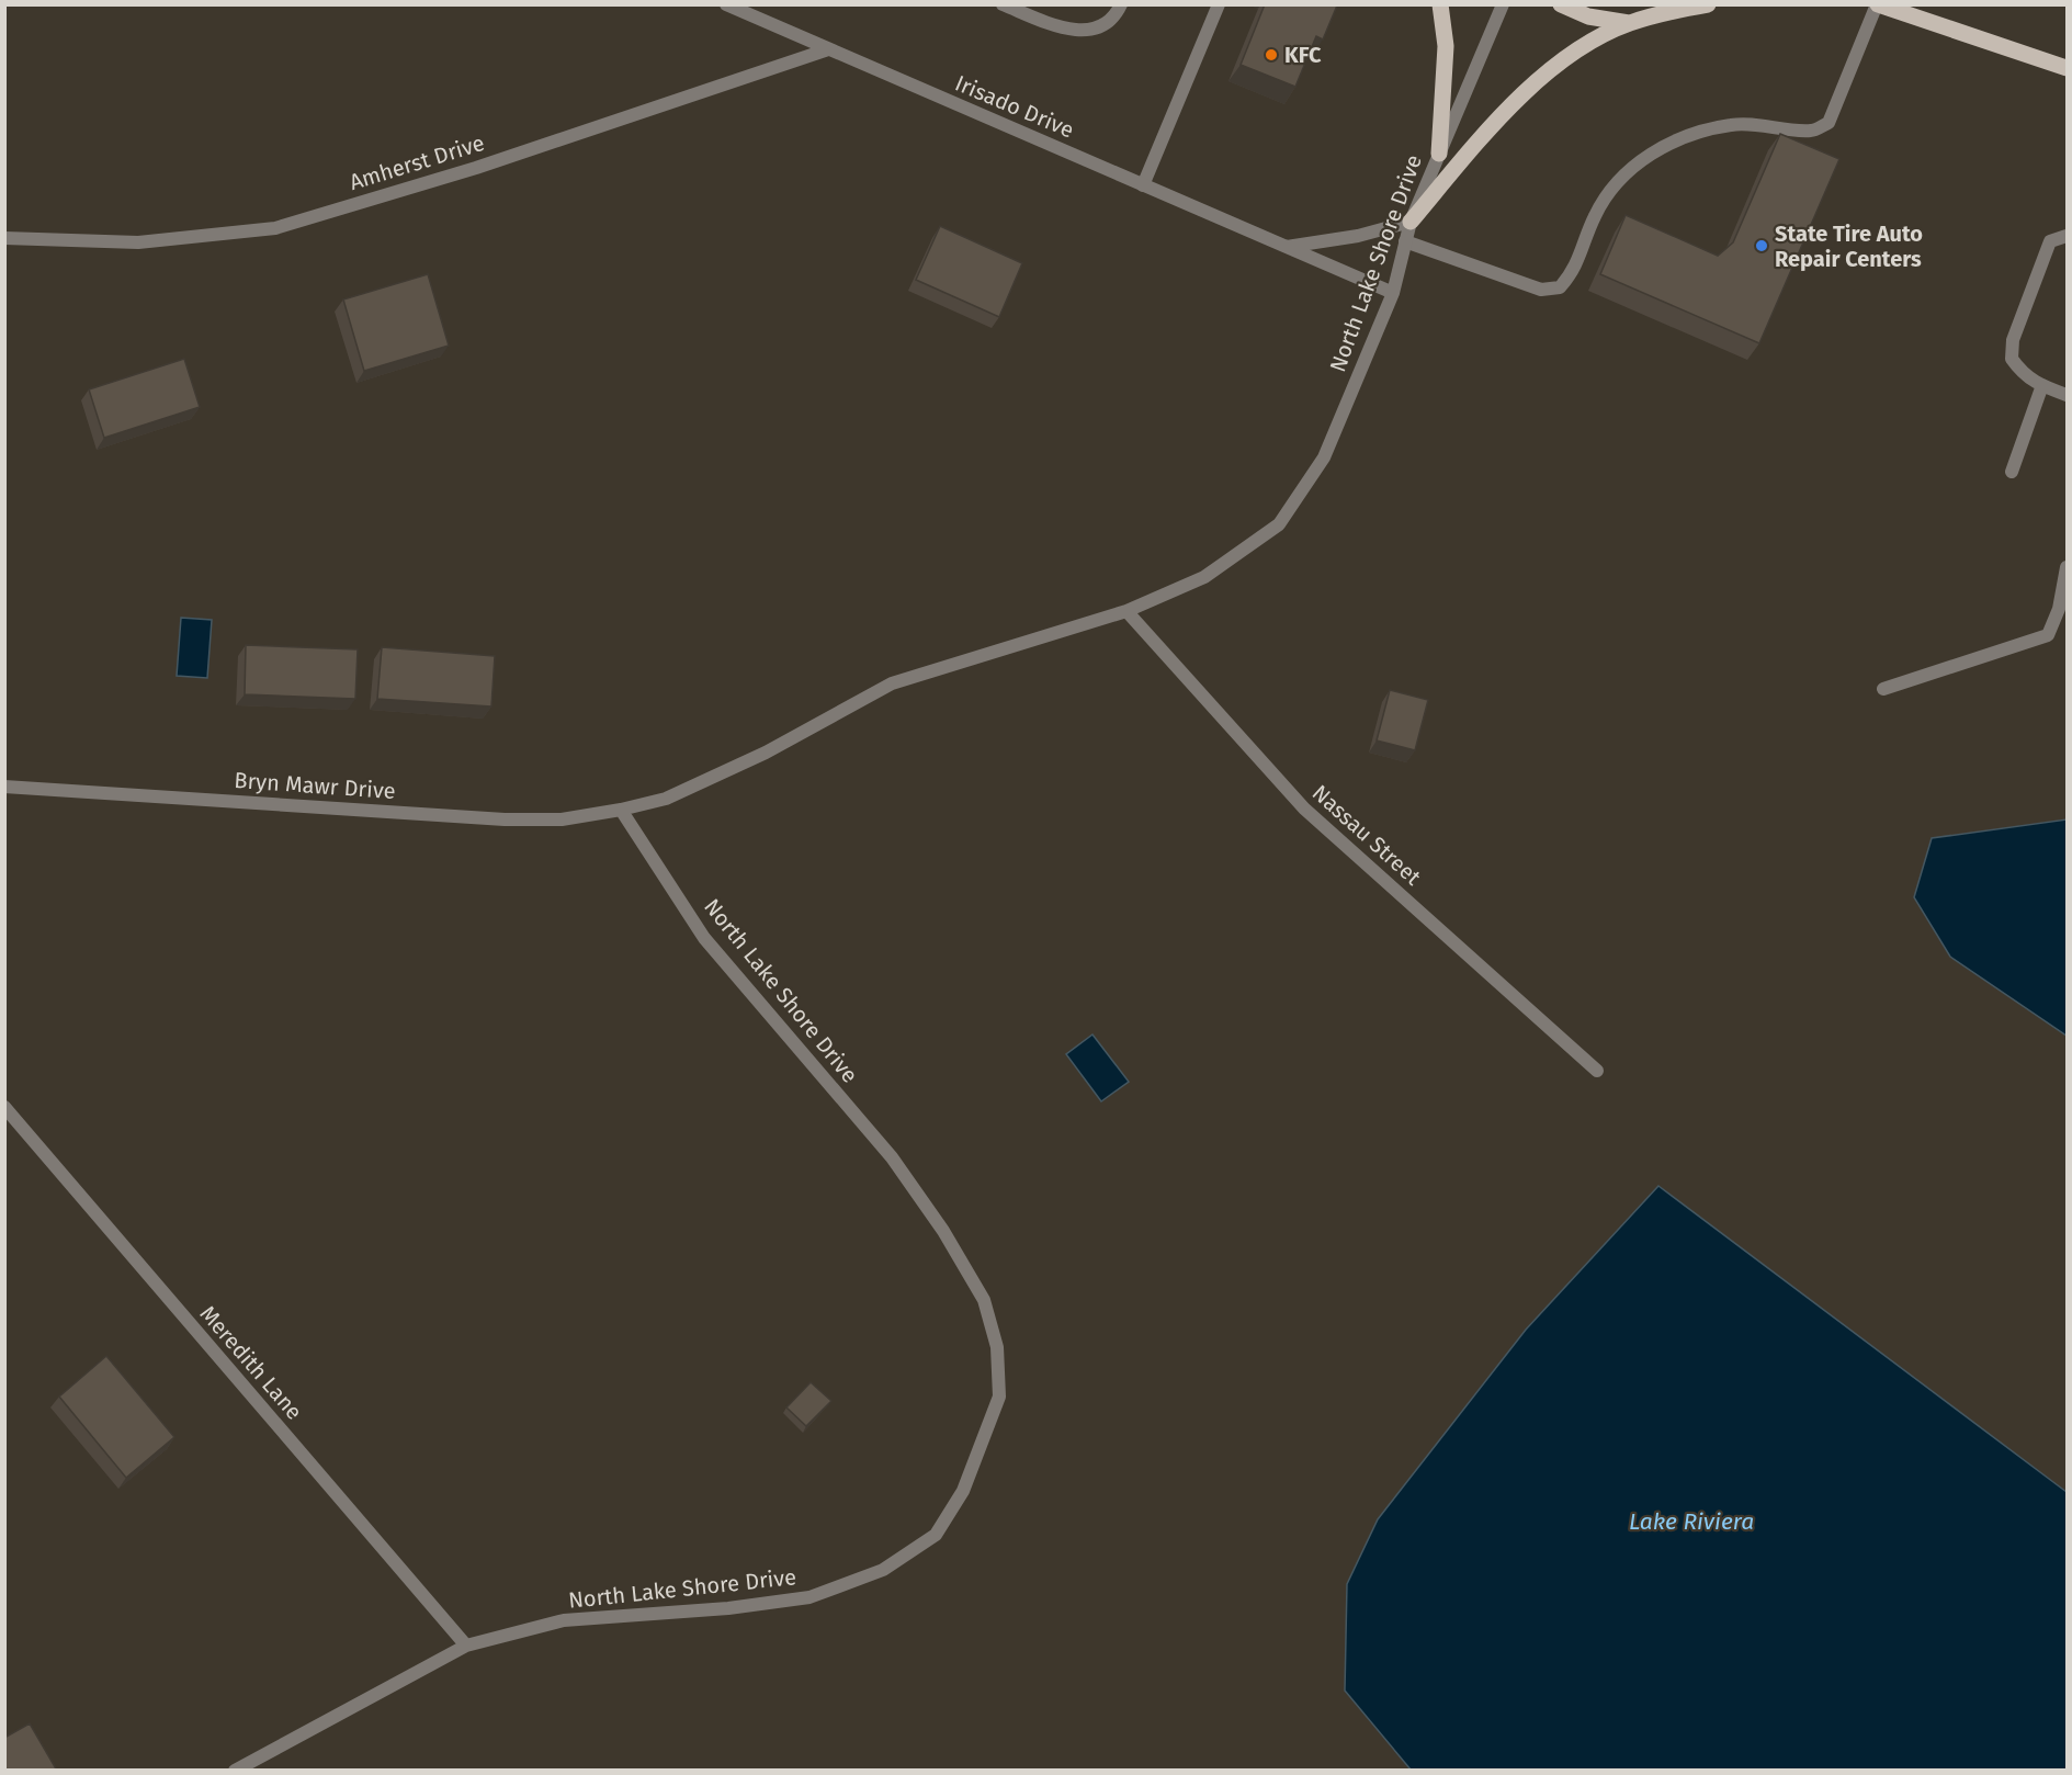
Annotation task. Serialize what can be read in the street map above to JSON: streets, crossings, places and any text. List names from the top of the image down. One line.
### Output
{"streets":{"street":["Irisado Drive","Amherst Drive","North Lake Shore Drive","Bryn Mawr Drive","Nassau Street","Meredith Lane"]},"crossings":[["Irisado Drive","Amherst Drive"],["Irisado Drive","North Lake Shore Drive"],["North Lake Shore Drive","Bryn Mawr Drive"],["North Lake Shore Drive","Nassau Street"],["North Lake Shore Drive","Meredith Lane"]],"water":["Lake Riviera"],"places":["KFC","State Tire Auto Repair Centers"]}
